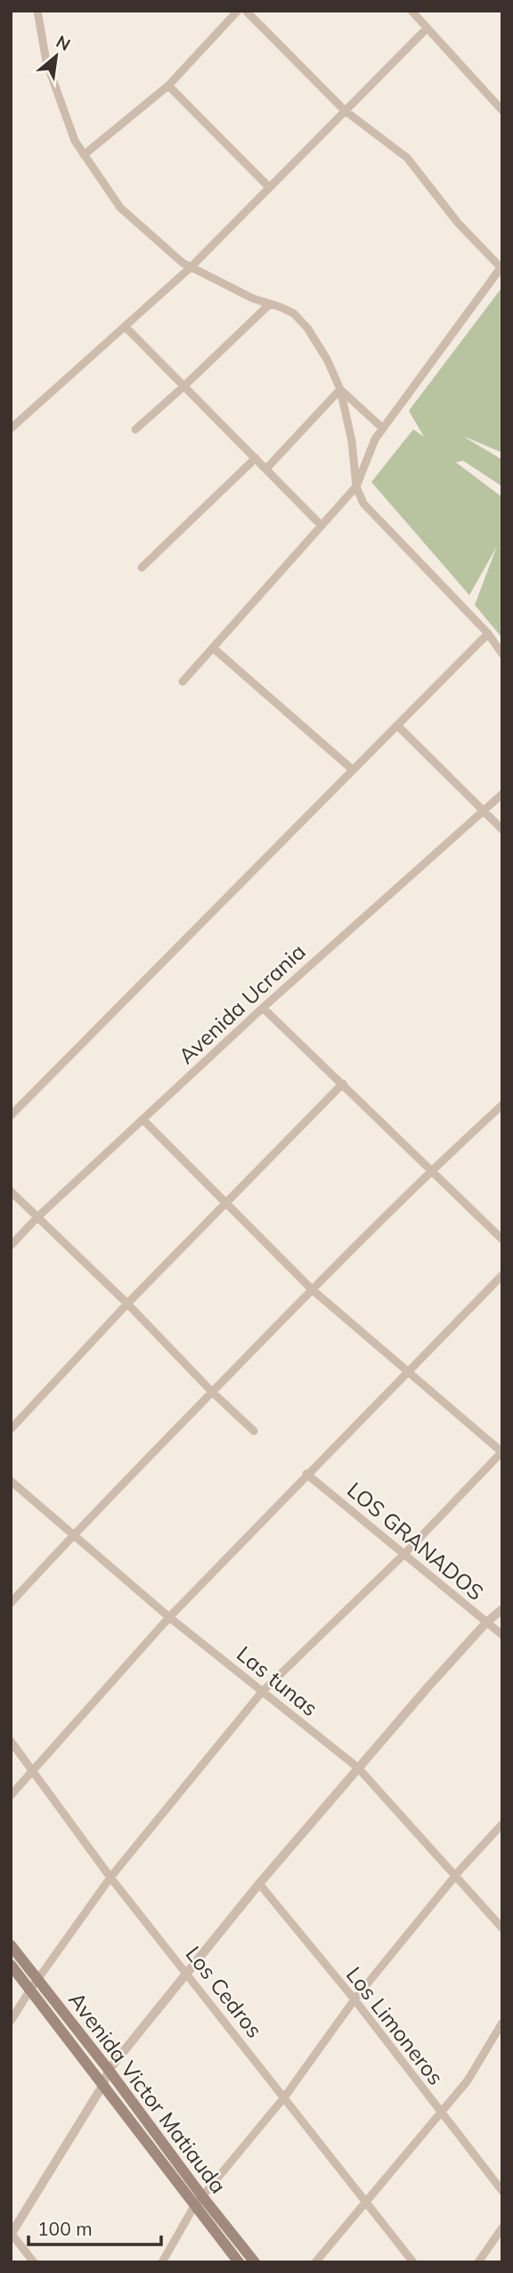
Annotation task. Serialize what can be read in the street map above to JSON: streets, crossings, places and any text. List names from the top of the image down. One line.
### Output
{"streets":{"main road":["Avenida Victor Matiauda"],"street":["Avenida Ucrania","LOS GRANADOS","Las tunas","Los Cedros","Los Limoneros"]},"scale_bar":"100 m","north":"top right"}
